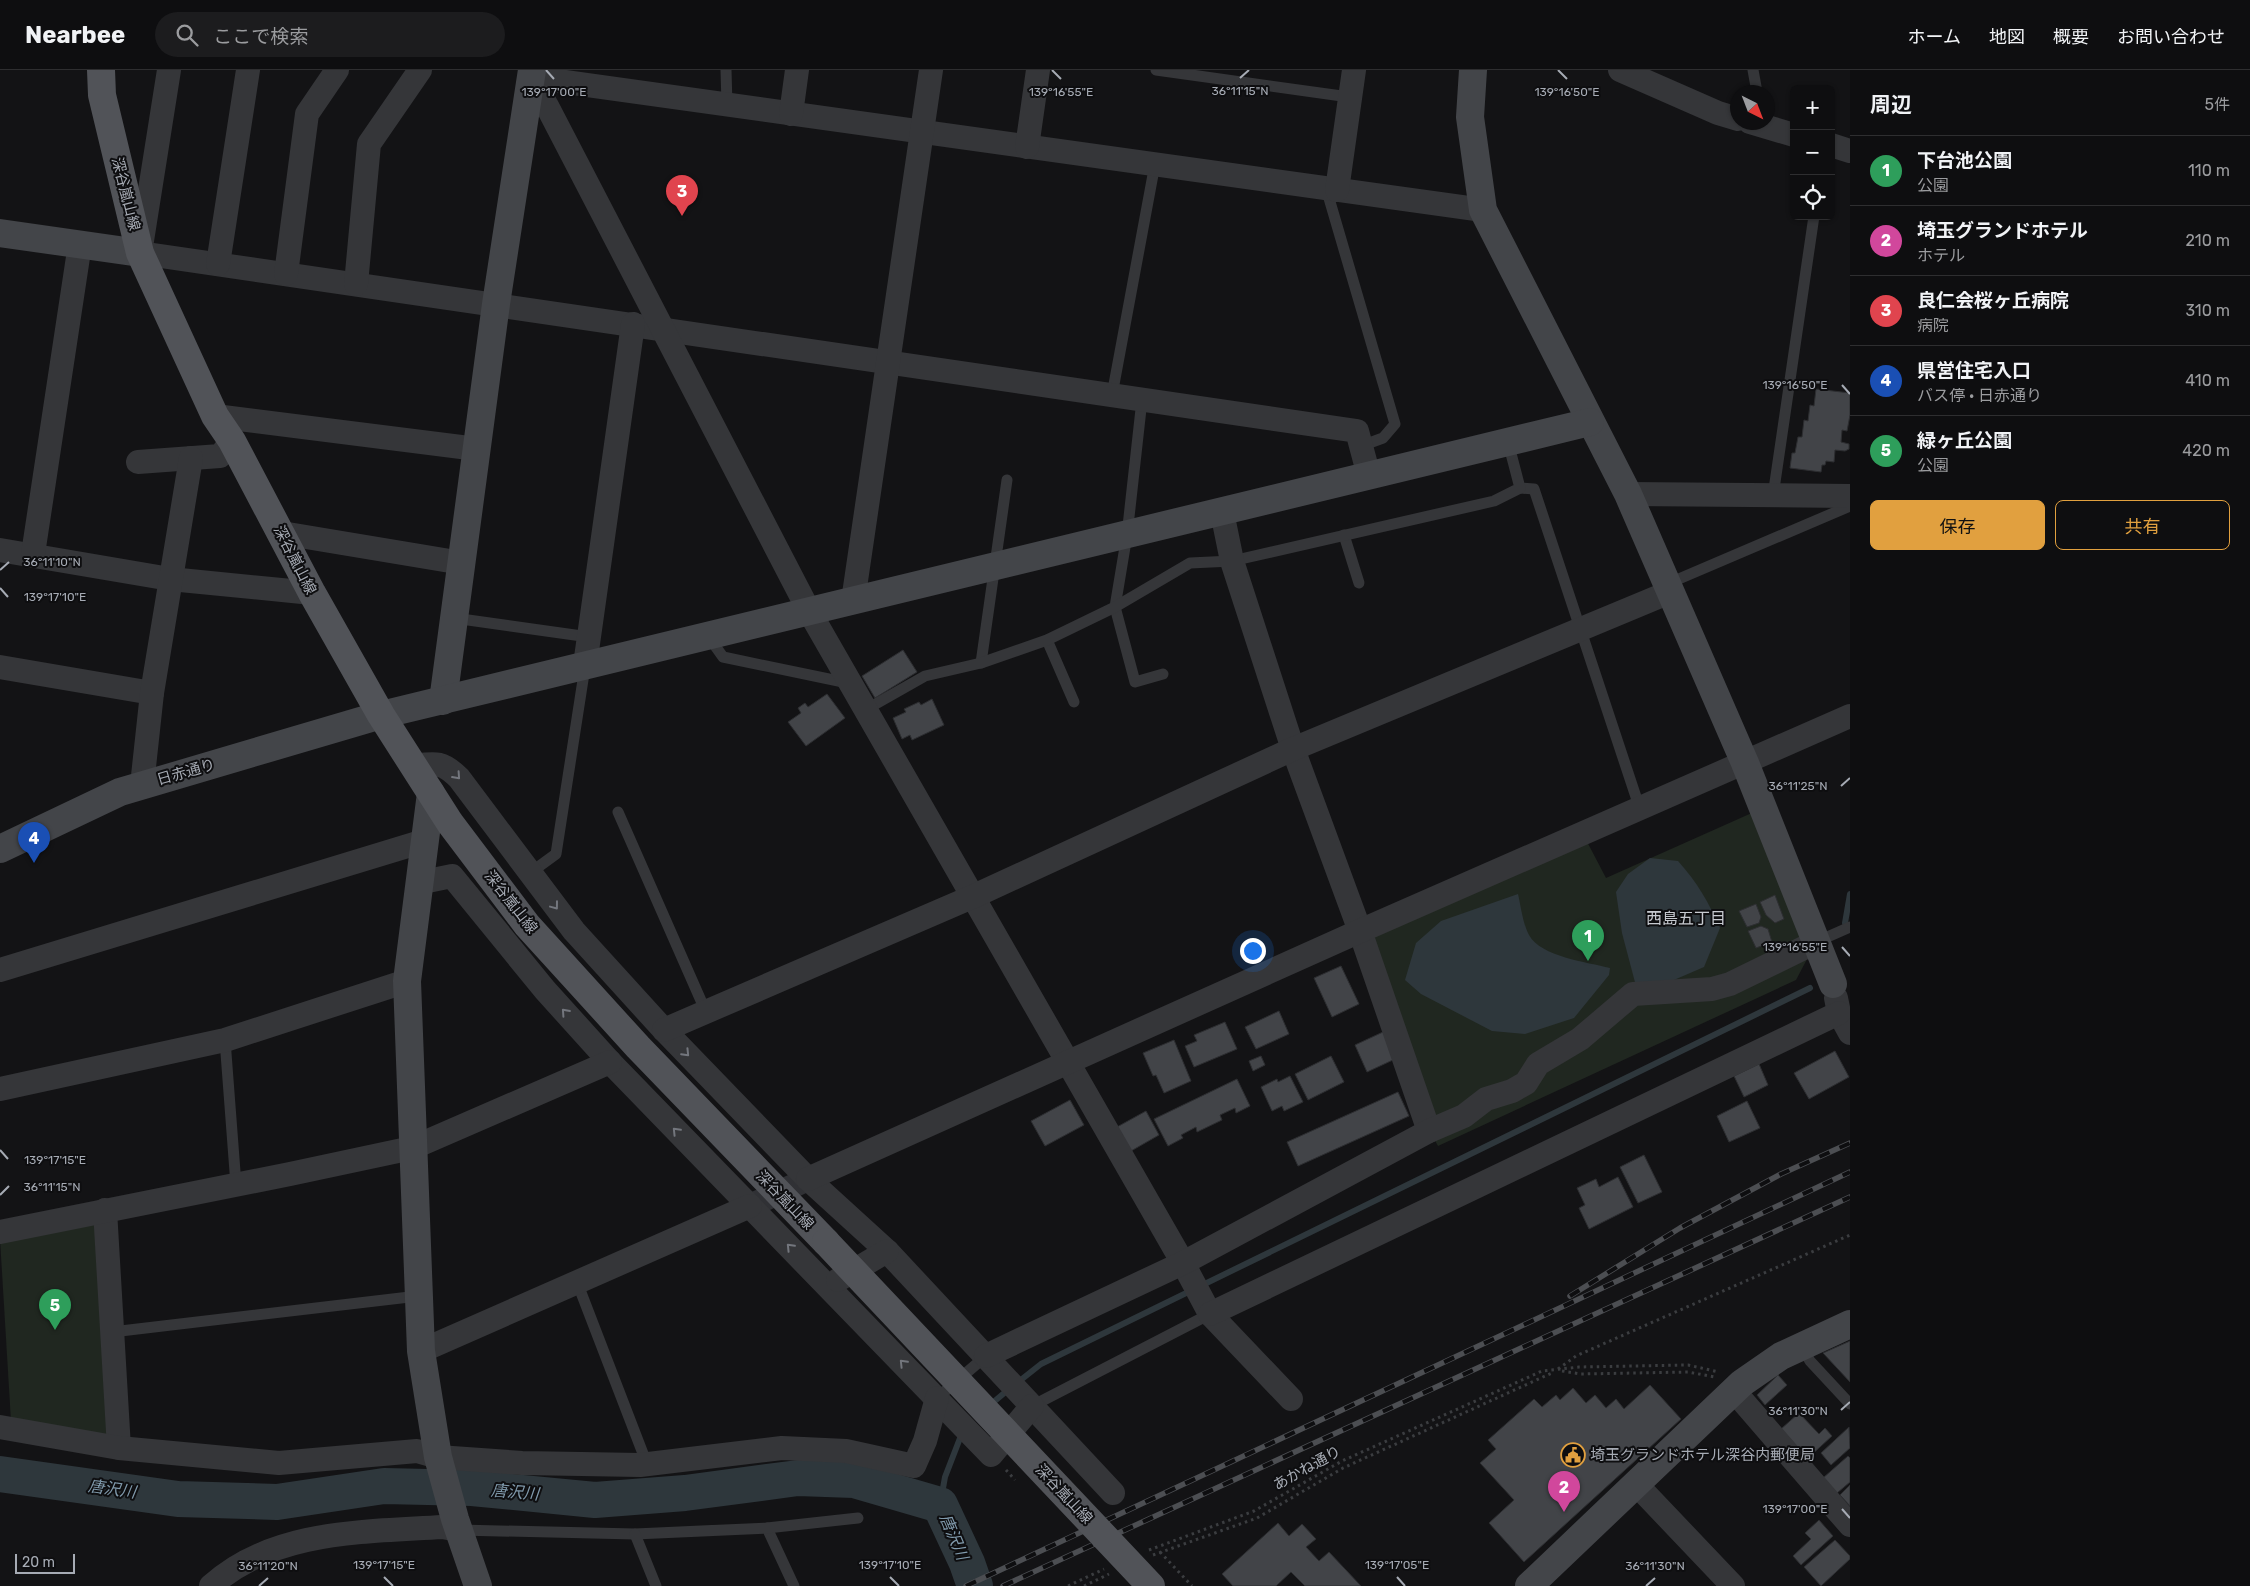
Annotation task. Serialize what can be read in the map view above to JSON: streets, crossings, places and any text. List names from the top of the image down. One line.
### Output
{"streets":{"main road":["深谷嵐山線"],"street":["日赤通り"],"path":["あかね通り"]},"crossings":[["深谷嵐山線","日赤通り"]],"districts":["西島五丁目"],"water":["唐沢川"],"places":{"public building":["埼玉グランドホテル深谷内郵便局"]},"scale_bar":"20 m","north":"bottom right","page":{"header":"Nearbee","search":"ここで検索","nav":["ホーム","地図","概要","お問い合わせ"],"heading":["周辺","5件"],"map_buttons":["+","−"],"list":[{"mark":"1","name":"下台池公園","note":"公園","value":"110 m"},{"mark":"2","name":"埼玉グランドホテル","note":"ホテル","value":"210 m"},{"mark":"3","name":"良仁会桜ヶ丘病院","note":"病院","value":"310 m"},{"mark":"4","name":"県営住宅入口","note":"バス停 · 日赤通り","value":"410 m"},{"mark":"5","name":"緑ヶ丘公園","note":"公園","value":"420 m"}],"pins":["3","4","1","5","2"],"buttons":["保存","共有"],"scale":"20 m"},"coordinates":["36°11'15\"N","139°17'00\"E","139°16'55\"E","139°16'50\"E","36°11'10\"N","139°17'10\"E","36°11'25\"N","139°17'15\"E","36°11'30\"N","139°17'05\"E","36°11'20\"N"]}
